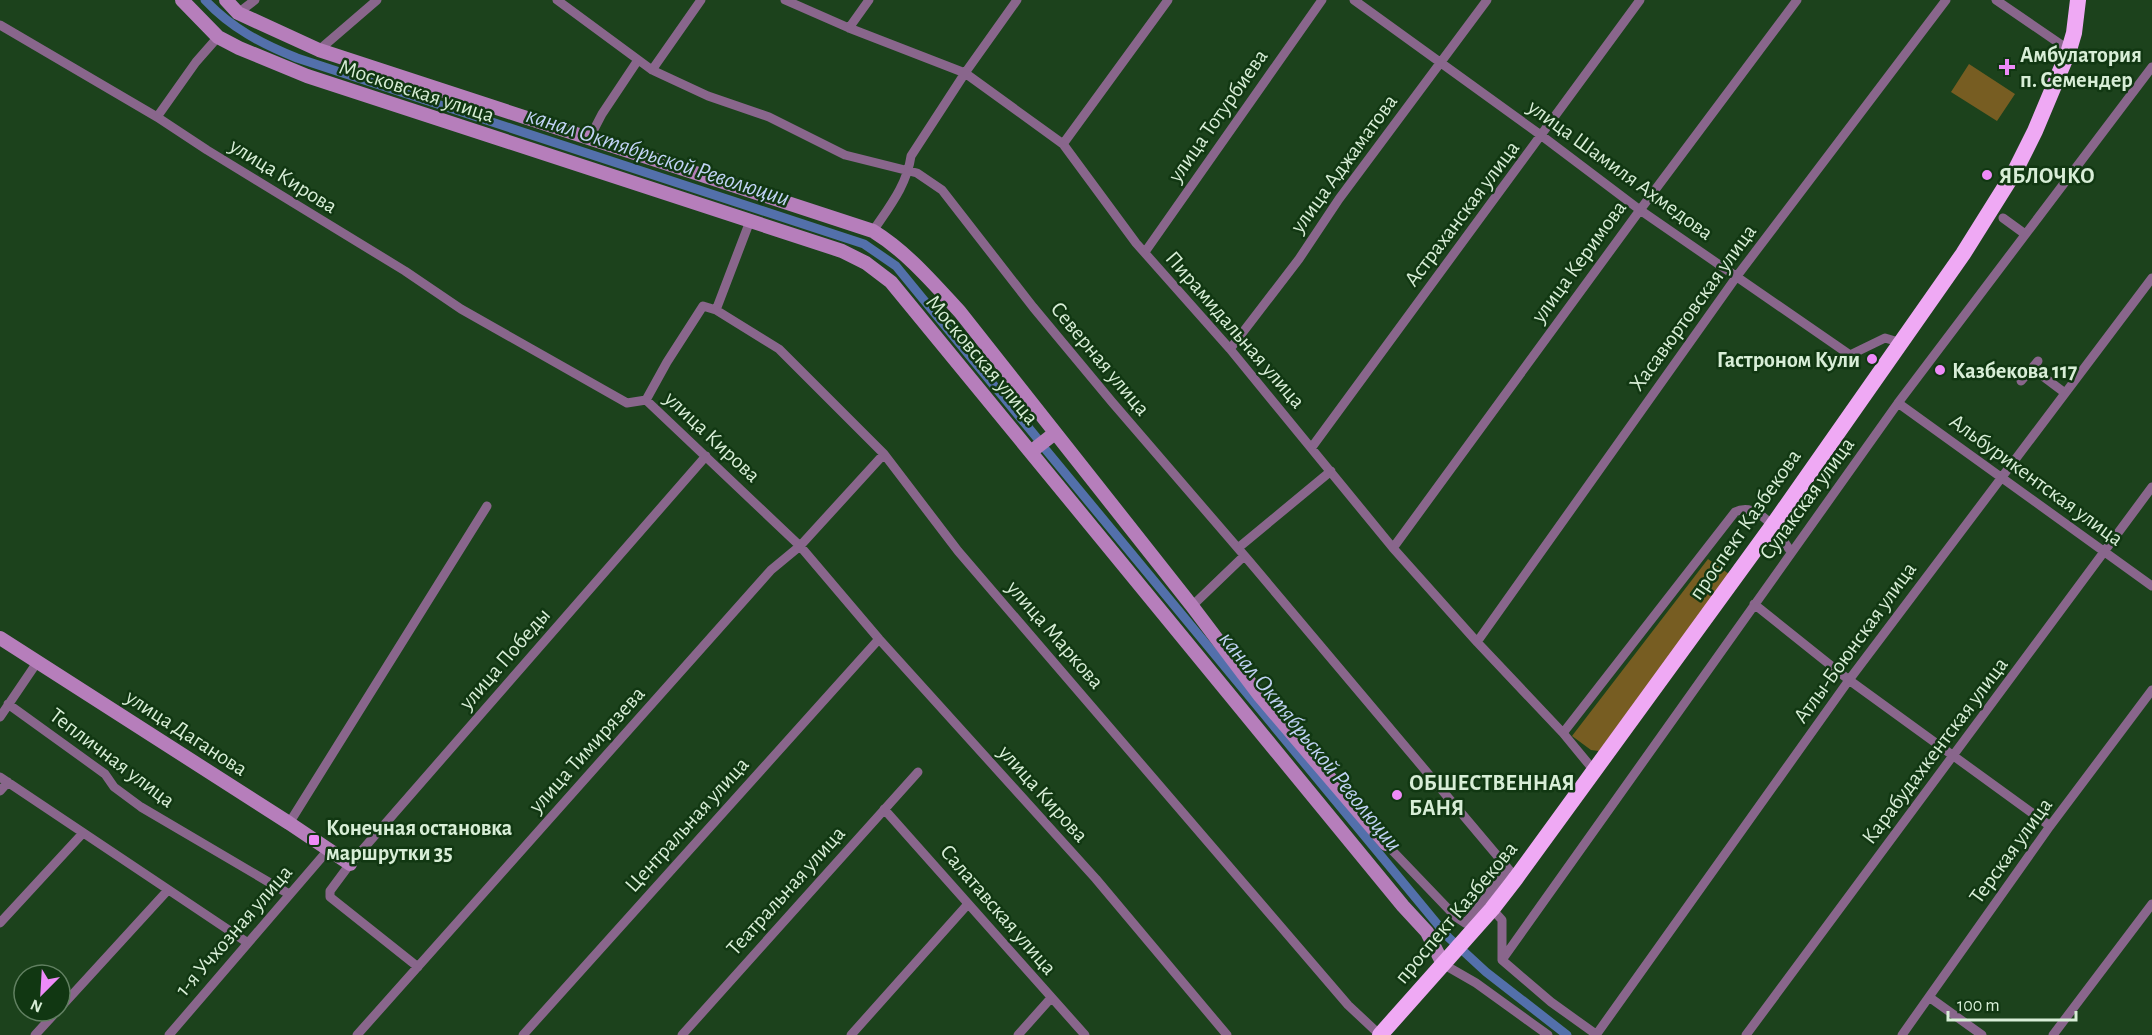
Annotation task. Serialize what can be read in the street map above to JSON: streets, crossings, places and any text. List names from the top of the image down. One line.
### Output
{"streets":{"highway":["проспект Казбекова"],"main road":["Московская улица","улица Даганова"],"street":["улица Тотурбиева","улица Аджаматова","улица Шамиля Ахмедова","улица Кирова","Астраханская улица","улица Керимова","Хасавюртовская улица","Пирамидальная улица","Северная улица","Альбурикентская улица","Сулакская улица","улица Маркова","Атлы-Боюнская улица","улица Победы","улица Тимирязева","Карабудахкентская улица","Тепличная улица","Центральная улица","Терская улица","Театральная улица","Салатавская улица","1-я Учхозная улица"]},"crossings":[["Московская улица","Северная улица"],["Московская улица","проспект Казбекова"],["улица Тотурбиева","Пирамидальная улица"],["улица Аджаматова","улица Шамиля Ахмедова"],["улица Аджаматова","Пирамидальная улица"],["улица Шамиля Ахмедова","Астраханская улица"],["улица Шамиля Ахмедова","улица Керимова"],["улица Шамиля Ахмедова","Хасавюртовская улица"],["улица Шамиля Ахмедова","проспект Казбекова"],["улица Кирова","улица Победы"],["улица Кирова","улица Тимирязева"],["улица Кирова","Центральная улица"],["Астраханская улица","Пирамидальная улица"],["улица Керимова","Пирамидальная улица"],["Хасавюртовская улица","Пирамидальная улица"],["Пирамидальная улица","проспект Казбекова"],["Северная улица","проспект Казбекова"],["Альбурикентская улица","Сулакская улица"],["Альбурикентская улица","Атлы-Боюнская улица"],["Альбурикентская улица","Карабудахкентская улица"],["проспект Казбекова","улица Маркова"],["улица Маркова","улица Тимирязева"],["улица Победы","улица Даганова"],["улица Победы","улица Тимирязева"],["улица Даганова","1-я Учхозная улица"],["Тепличная улица","1-я Учхозная улица"],["Театральная улица","Салатавская улица"]],"water":["канал Октябрьской Революции"],"places":{"health":["Амбулатория п. Семендер"],"other":["ЯБЛОЧКО","Гастроном Кули","Казбекова 117","ОБШЕСТВЕННАЯ БАНЯ"],"transit":["Конечная остановка маршрутки 35"]},"scale_bar":"100 m","north":"bottom left"}
